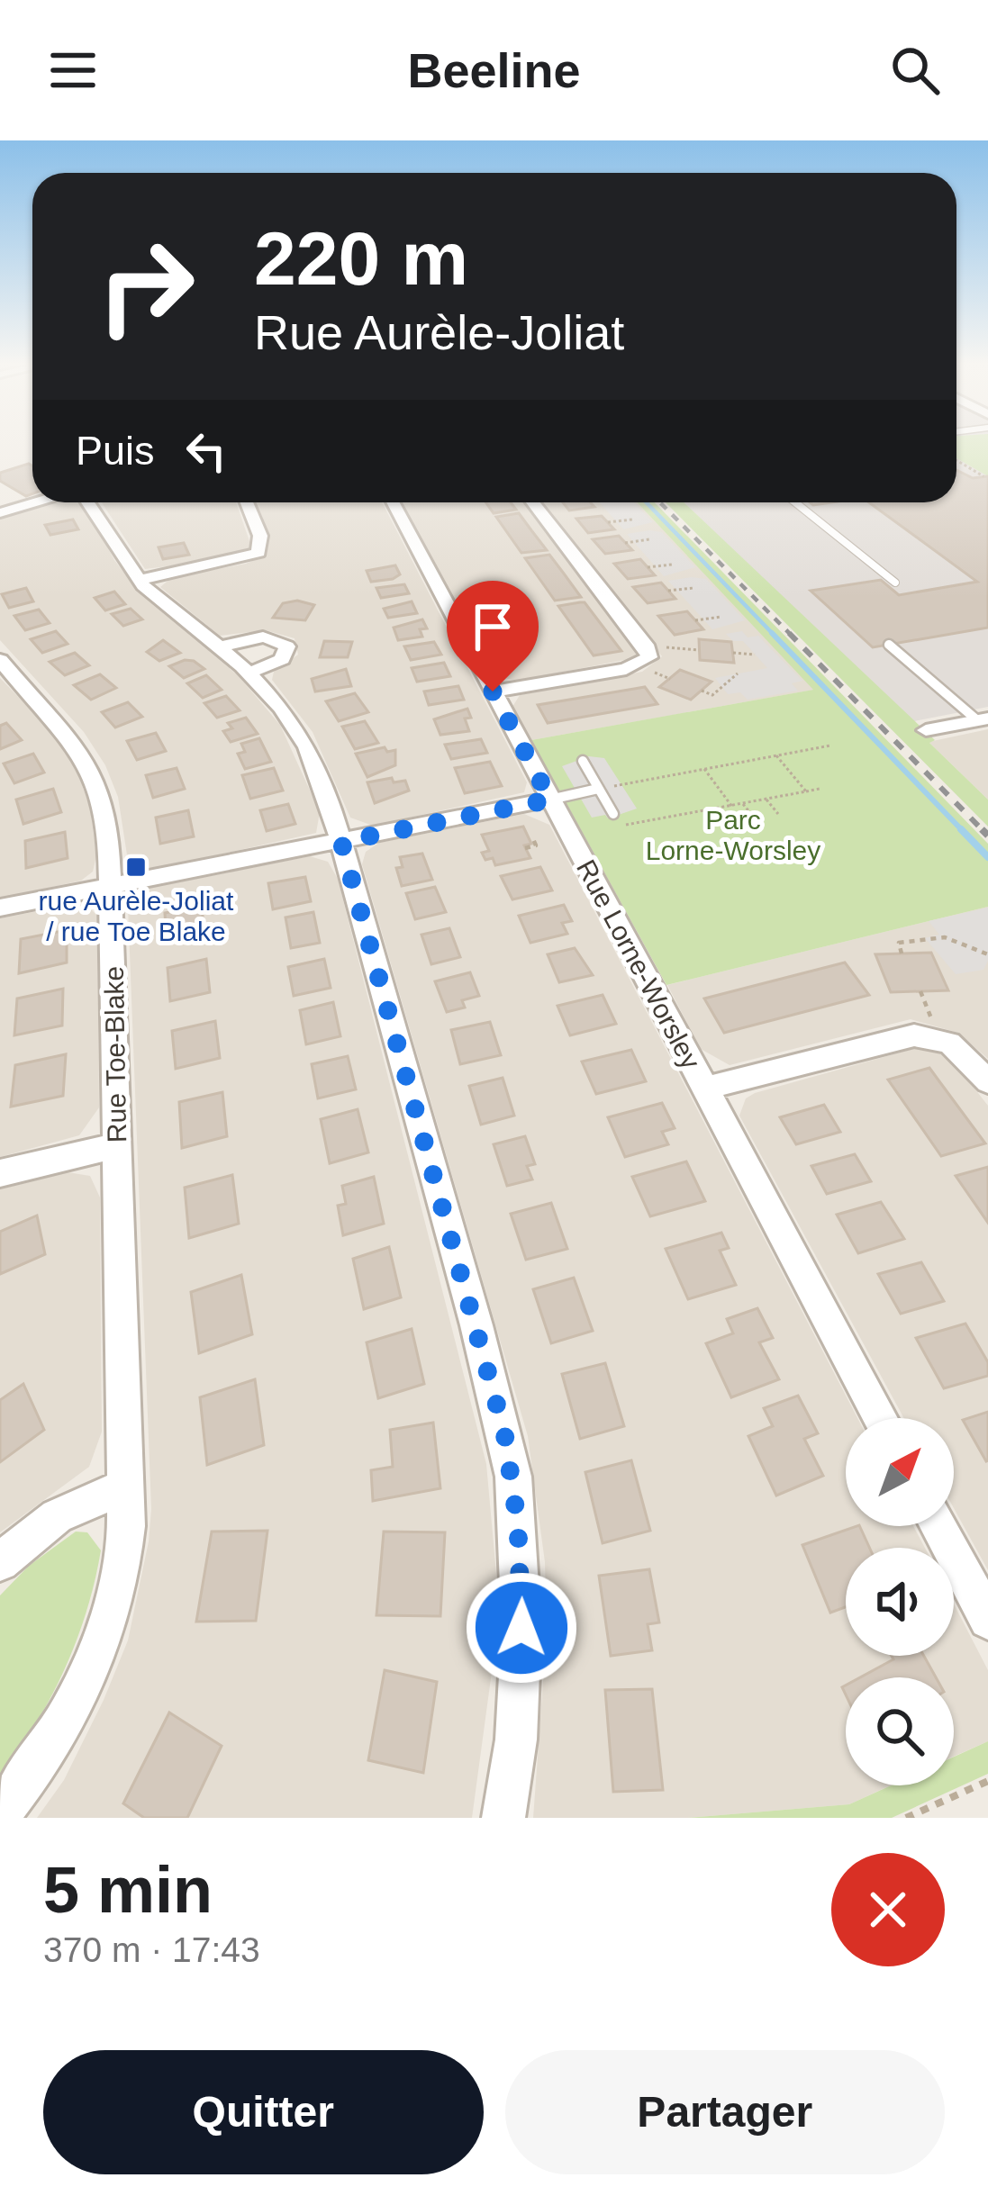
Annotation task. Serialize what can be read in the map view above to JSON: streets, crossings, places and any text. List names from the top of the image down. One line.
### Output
{"streets":{"street":["Rue Lorne-Worsley","Rue Toe-Blake"]},"parks":["Parc Lorne-Worsley"],"places":{"transit":["rue Aurèle-Joliat / rue Toe Blake"]},"north":"top right","page":{"header":"Beeline","turn":["220 m","Rue Aurèle-Joliat"],"then":"Puis","heading":["5 min","370 m · 17:43"],"buttons":["Quitter","Partager"]}}
